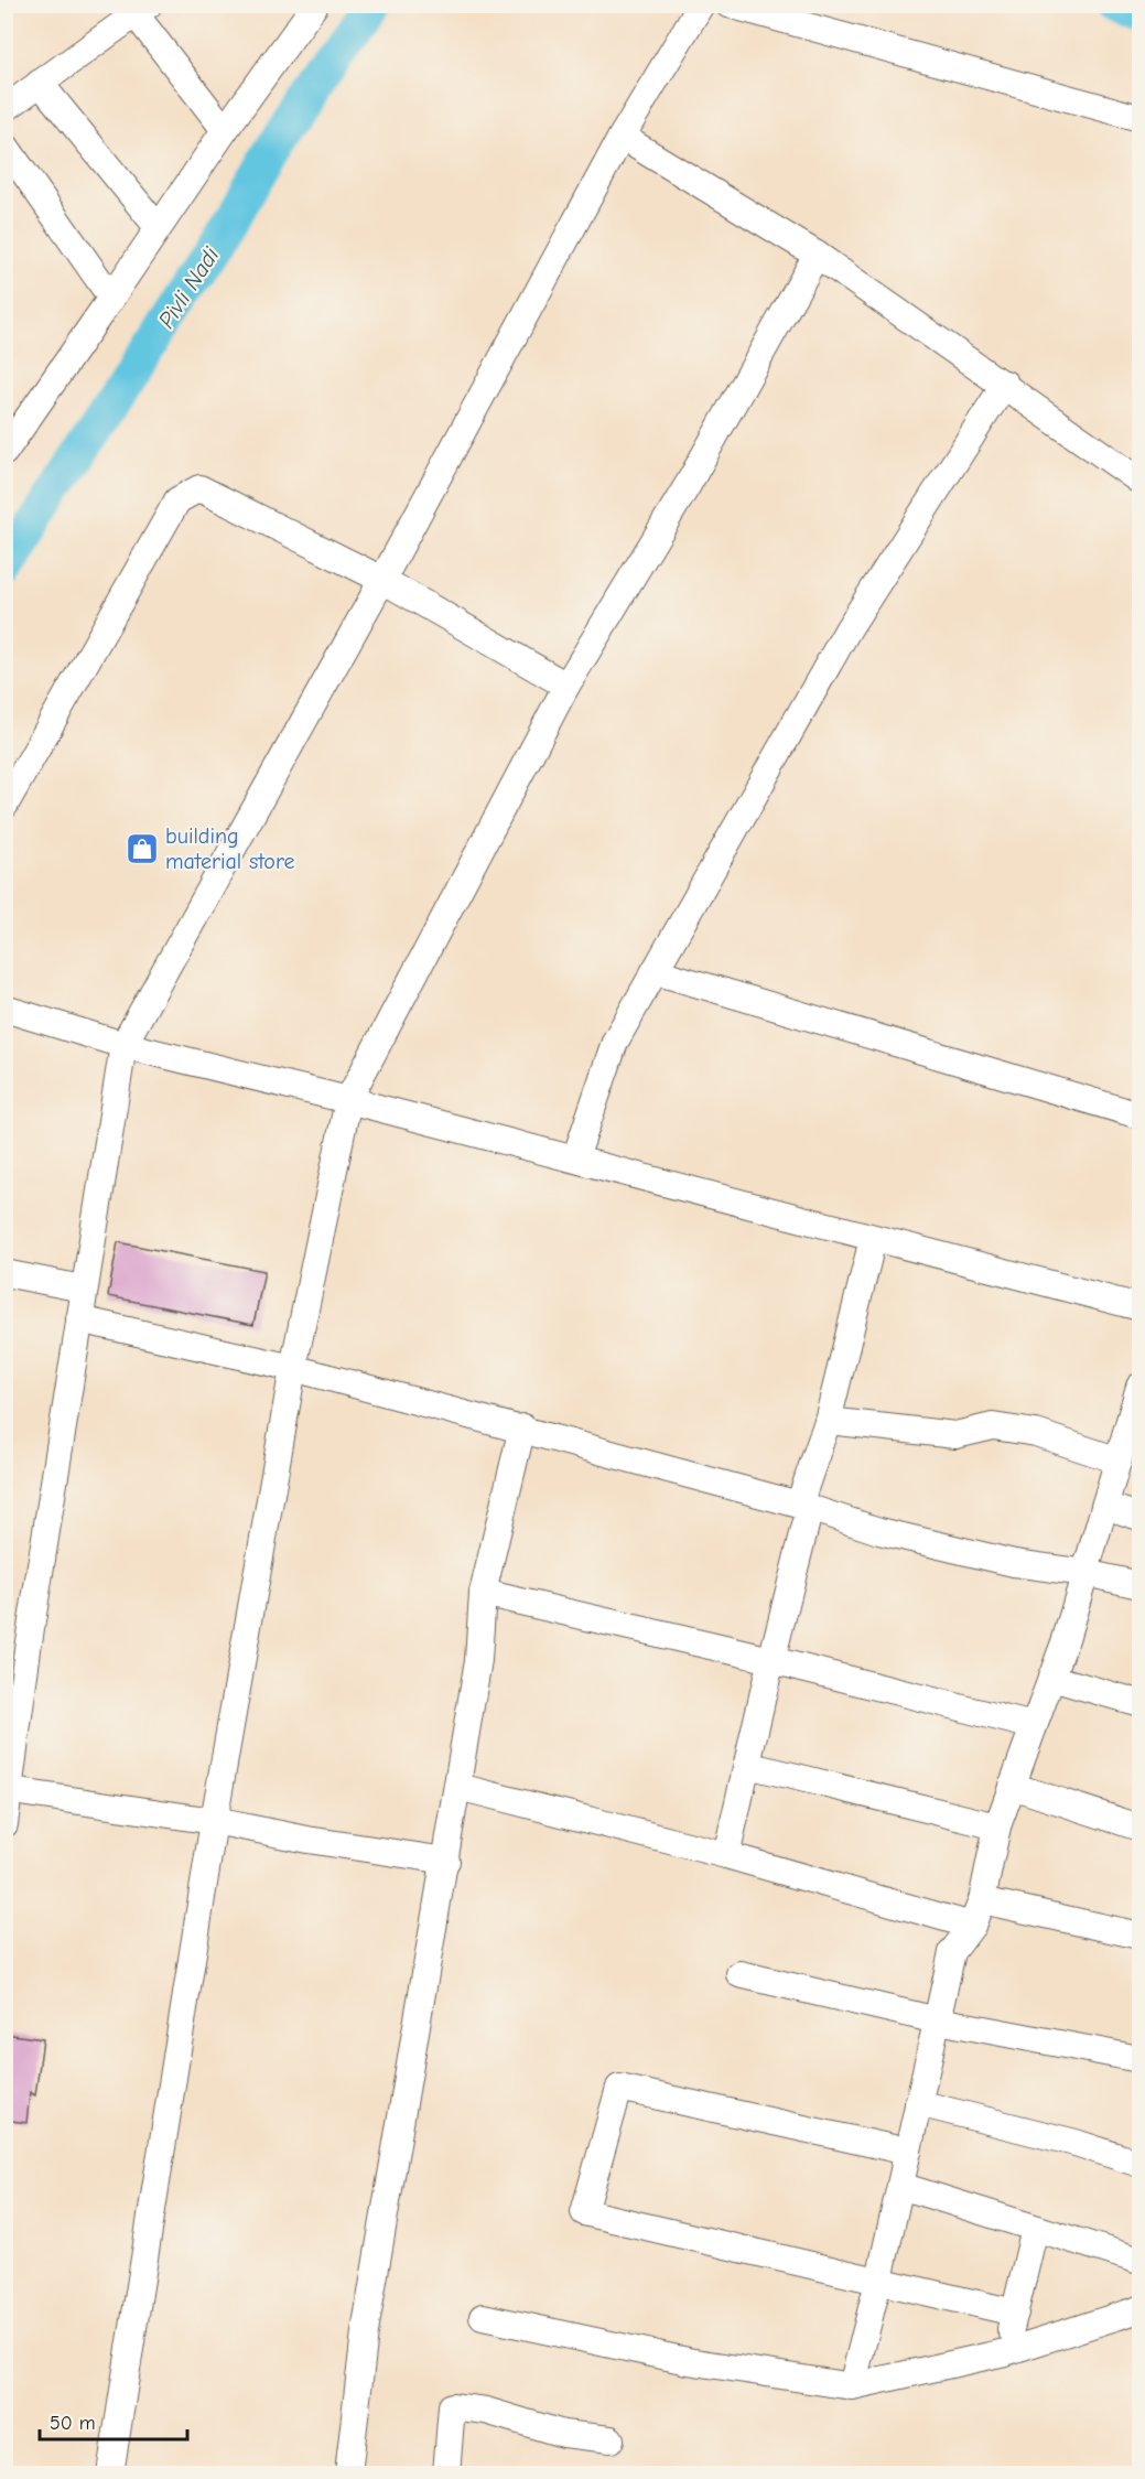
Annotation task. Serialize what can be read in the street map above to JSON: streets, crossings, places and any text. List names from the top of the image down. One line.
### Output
{"water":["Pivli Nadi"],"places":{"shop":["building material store"]},"scale_bar":"50 m"}
